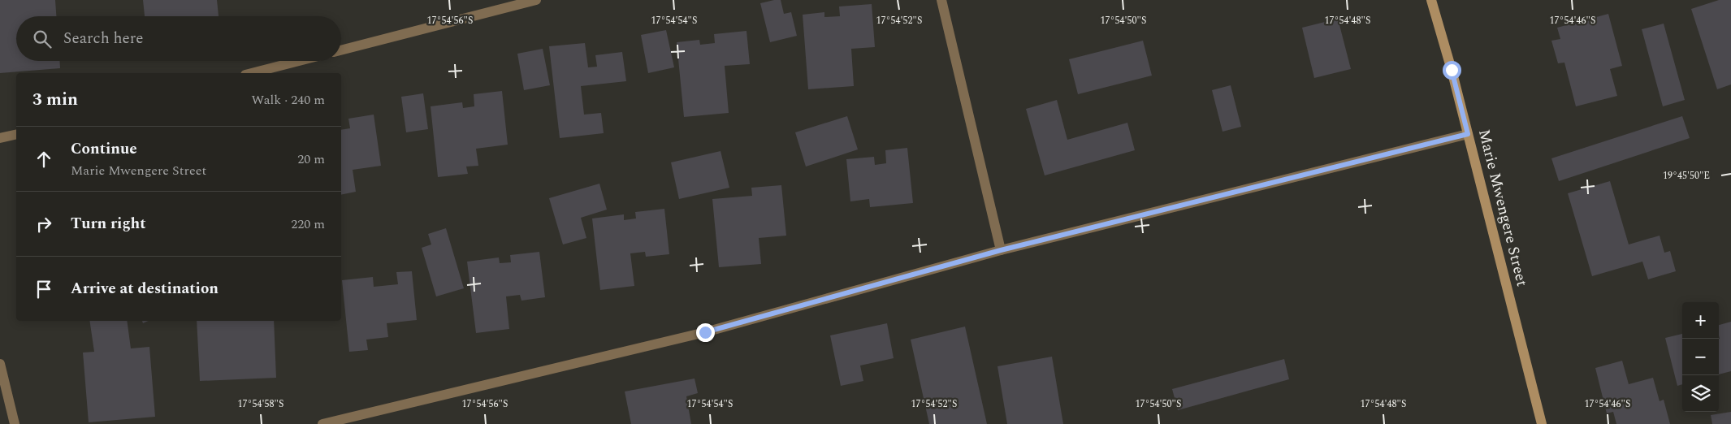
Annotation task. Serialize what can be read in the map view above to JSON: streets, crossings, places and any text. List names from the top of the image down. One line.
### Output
{"streets":{"street":["Marie Mwengere Street"]},"page":{"search":"Search here","heading":["3 min","Walk · 240 m"],"list":[["Continue","Marie Mwengere Street","20 m"],["Turn right","220 m"],"Arrive at destination"],"map_buttons":["+","−"]},"coordinates":["17°54'56\"S","17°54'54\"S","17°54'52\"S","17°54'50\"S","17°54'48\"S","17°54'46\"S","19°45'50\"E","17°54'58\"S"]}
